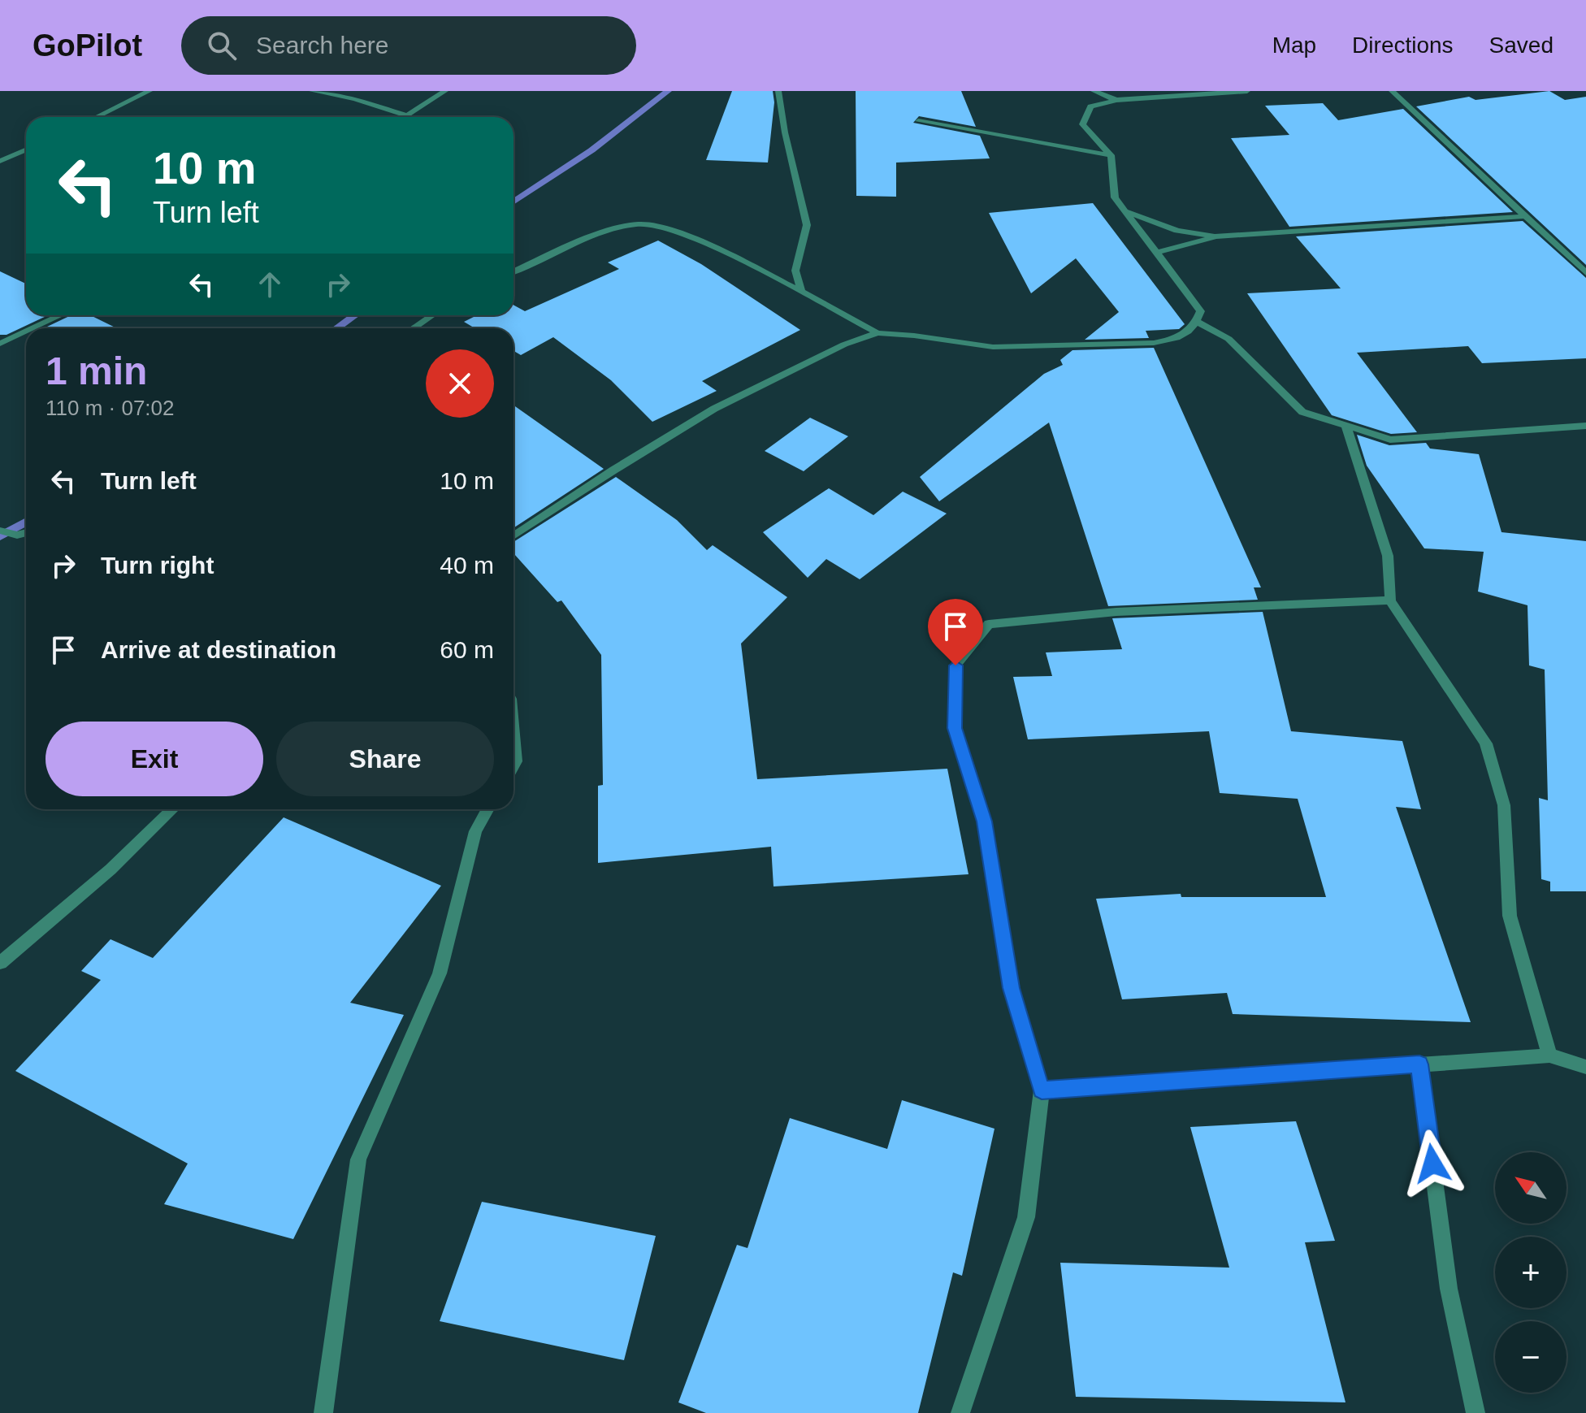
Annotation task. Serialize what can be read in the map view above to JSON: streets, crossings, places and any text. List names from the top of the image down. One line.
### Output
{"north":"top left","page":{"header":"GoPilot","search":"Search here","nav":["Map","Directions","Saved"],"turn":["10 m","Turn left"],"heading":["1 min","110 m · 07:02"],"list":[{"name":"Turn left","value":"10 m"},{"name":"Turn right","value":"40 m"},{"name":"Arrive at destination","value":"60 m"}],"buttons":["Exit","Share"],"map_buttons":["+","−"]}}
